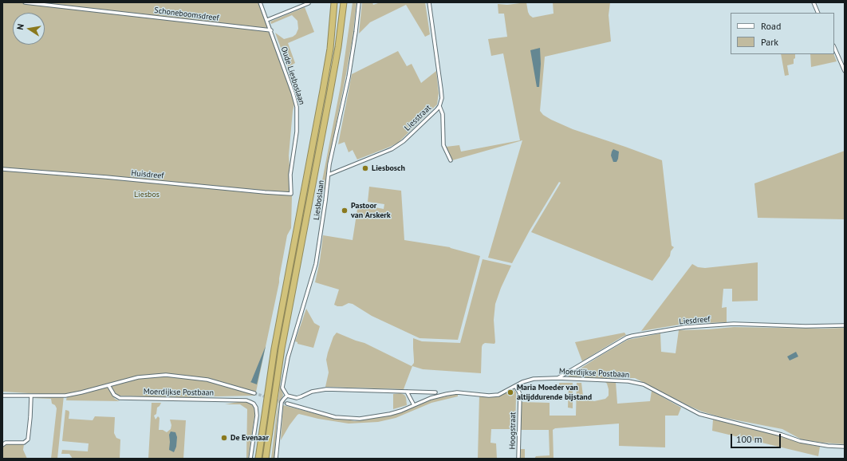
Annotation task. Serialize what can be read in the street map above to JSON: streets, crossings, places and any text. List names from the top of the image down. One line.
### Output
{"streets":{"street":["Schoneboomsdreef","Oude Liesboslaan","Liesstraat","Huisdreef","Liesboslaan","Liesdreef","Moerdijkse Postbaan","Hoogstraat"]},"crossings":[["Schoneboomsdreef","Oude Liesboslaan"],["Oude Liesboslaan","Huisdreef"],["Liesstraat","Liesboslaan"],["Liesdreef","Moerdijkse Postbaan"],["Moerdijkse Postbaan","Hoogstraat"]],"parks":["Liesbos"],"places":["Liesbosch","Pastoor van Arskerk","Maria Moeder van altijddurende bijstand","De Evenaar"],"legend":["Road","Park"],"scale_bar":"100 m","north":"left"}
